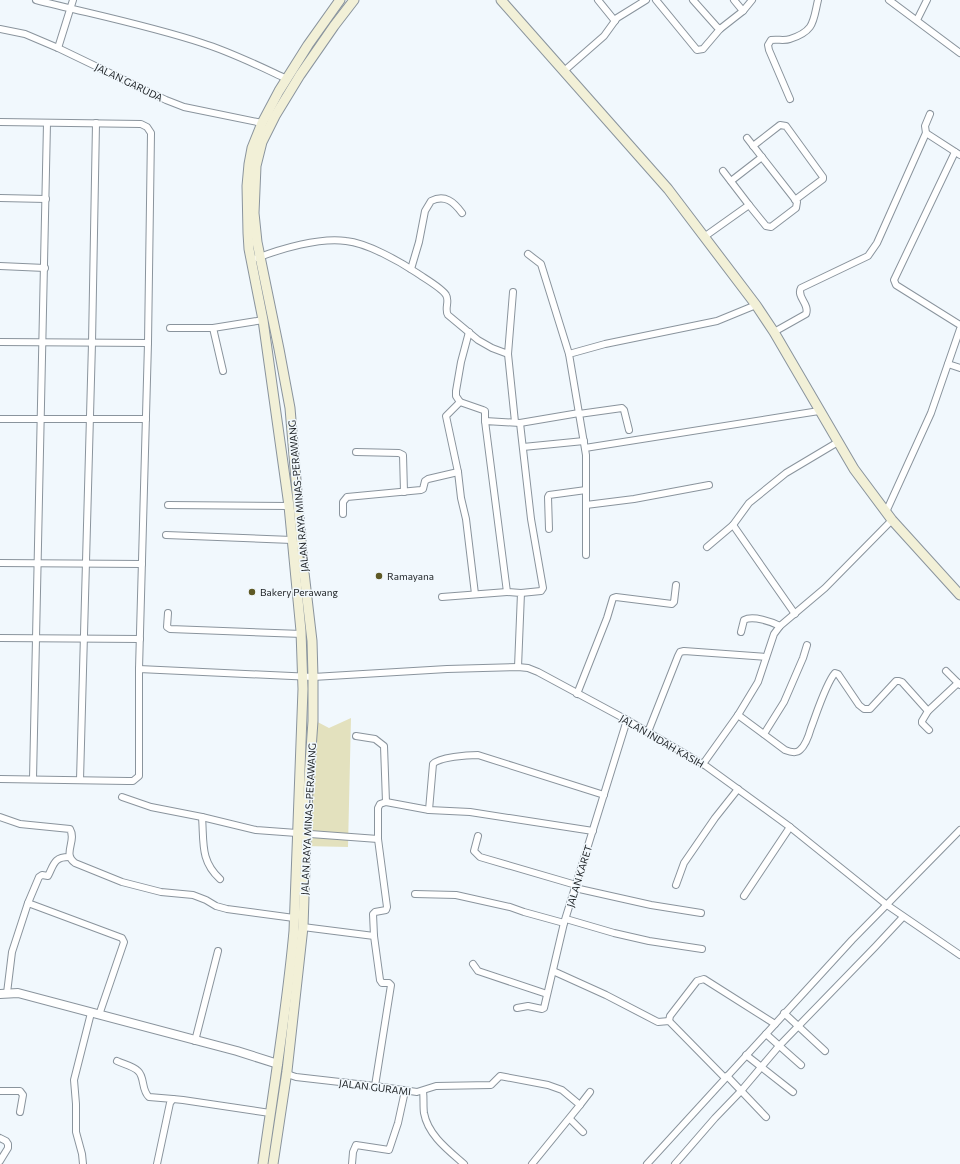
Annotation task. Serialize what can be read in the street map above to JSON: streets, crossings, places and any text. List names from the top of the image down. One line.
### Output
{"streets":{"main road":["JALAN RAYA MINAS-PERAWANG"],"street":["JALAN GARUDA","JALAN INDAH KASIH","JALAN KARET","JALAN GURAMI"]},"crossings":[["JALAN GARUDA","JALAN RAYA MINAS-PERAWANG"],["JALAN RAYA MINAS-PERAWANG","JALAN INDAH KASIH"],["JALAN RAYA MINAS-PERAWANG","JALAN GURAMI"],["JALAN INDAH KASIH","JALAN KARET"]],"places":["Ramayana","Bakery Perawang"]}
